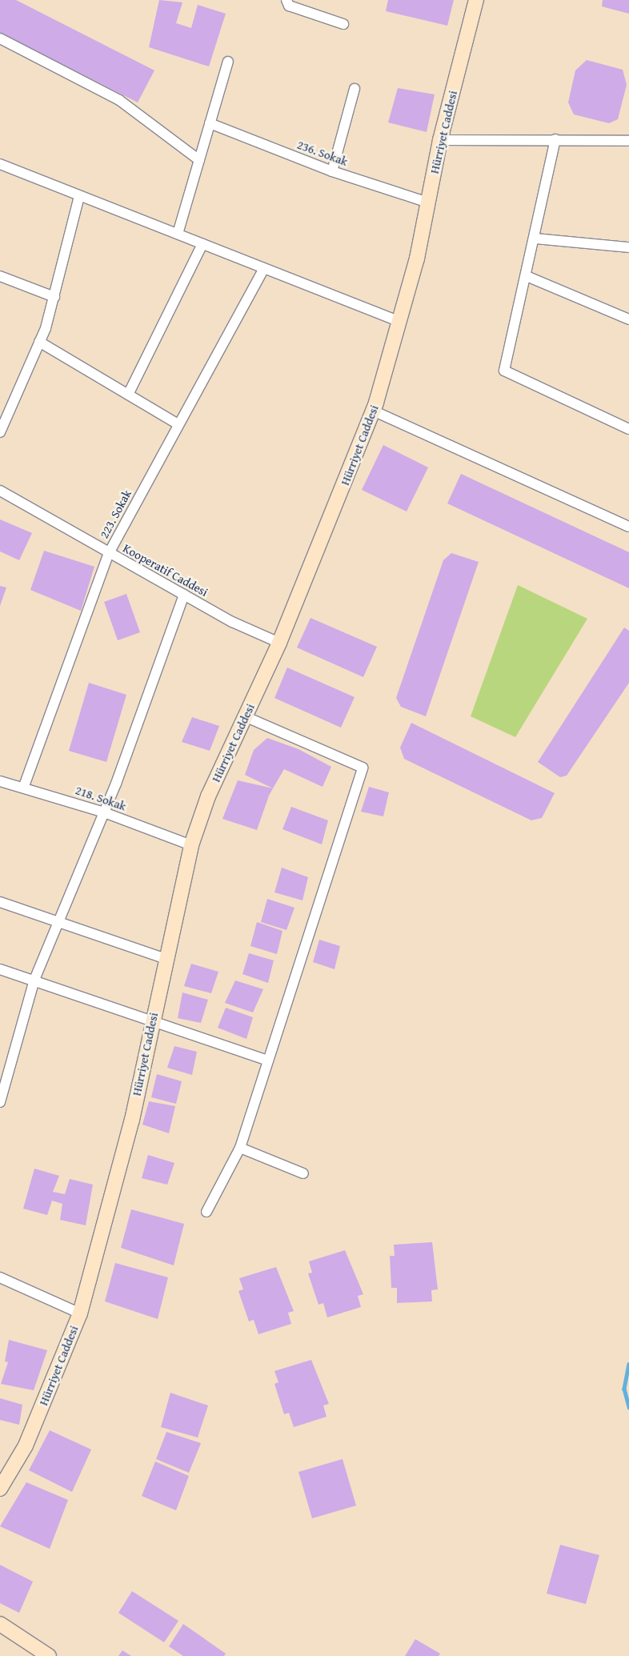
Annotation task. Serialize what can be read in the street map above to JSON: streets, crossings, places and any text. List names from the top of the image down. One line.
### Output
{"streets":{"street":["Hürriyet Caddesi","236. Sokak","223. Sokak","Kooperatif Caddesi","218. Sokak"]},"crossings":[["Hürriyet Caddesi","236. Sokak"],["Hürriyet Caddesi","Kooperatif Caddesi"],["Hürriyet Caddesi","218. Sokak"],["223. Sokak","Kooperatif Caddesi"],["223. Sokak","218. Sokak"]]}
